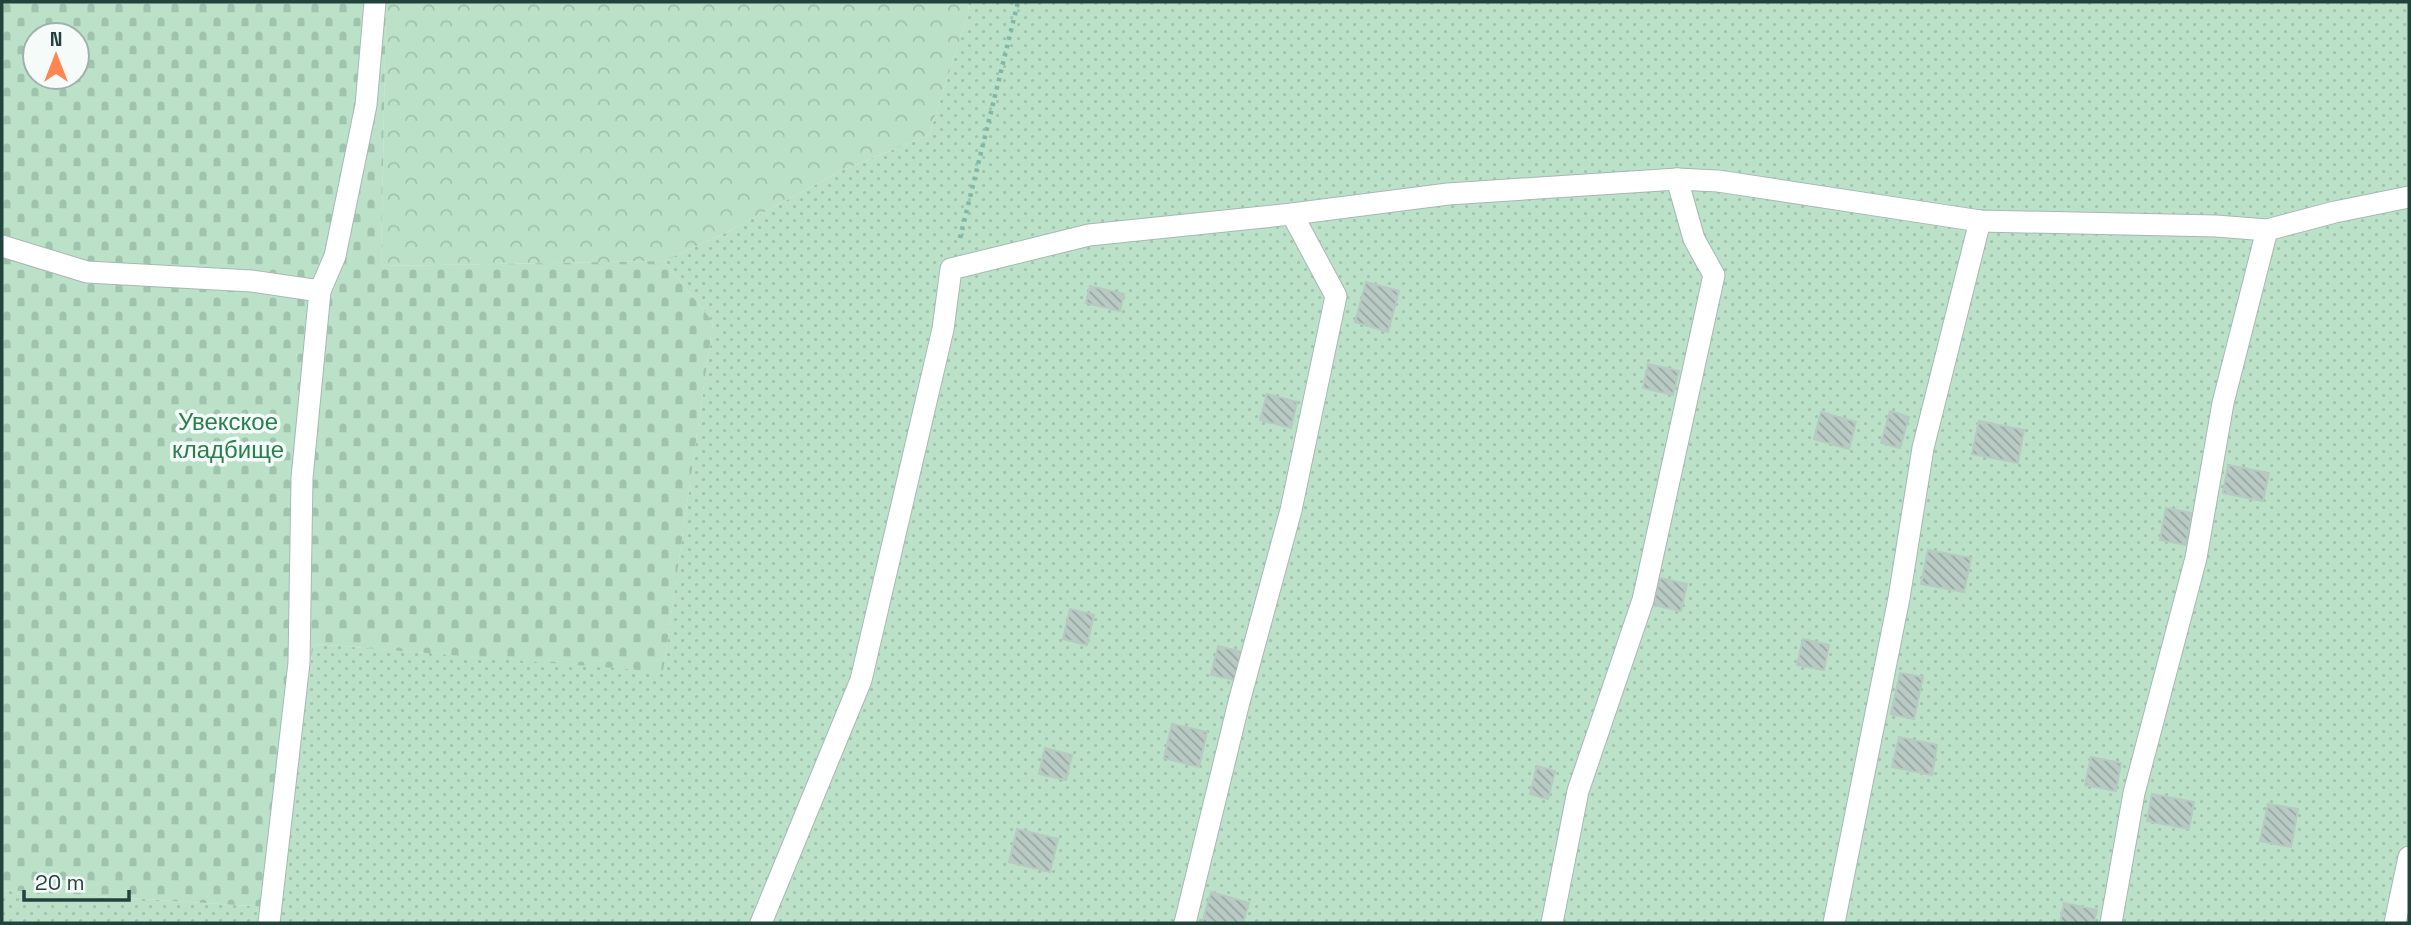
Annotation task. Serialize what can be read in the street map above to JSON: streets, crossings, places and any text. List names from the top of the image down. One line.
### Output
{"parks":["Увекское кладбище"],"scale_bar":"20 m","north":"top"}
